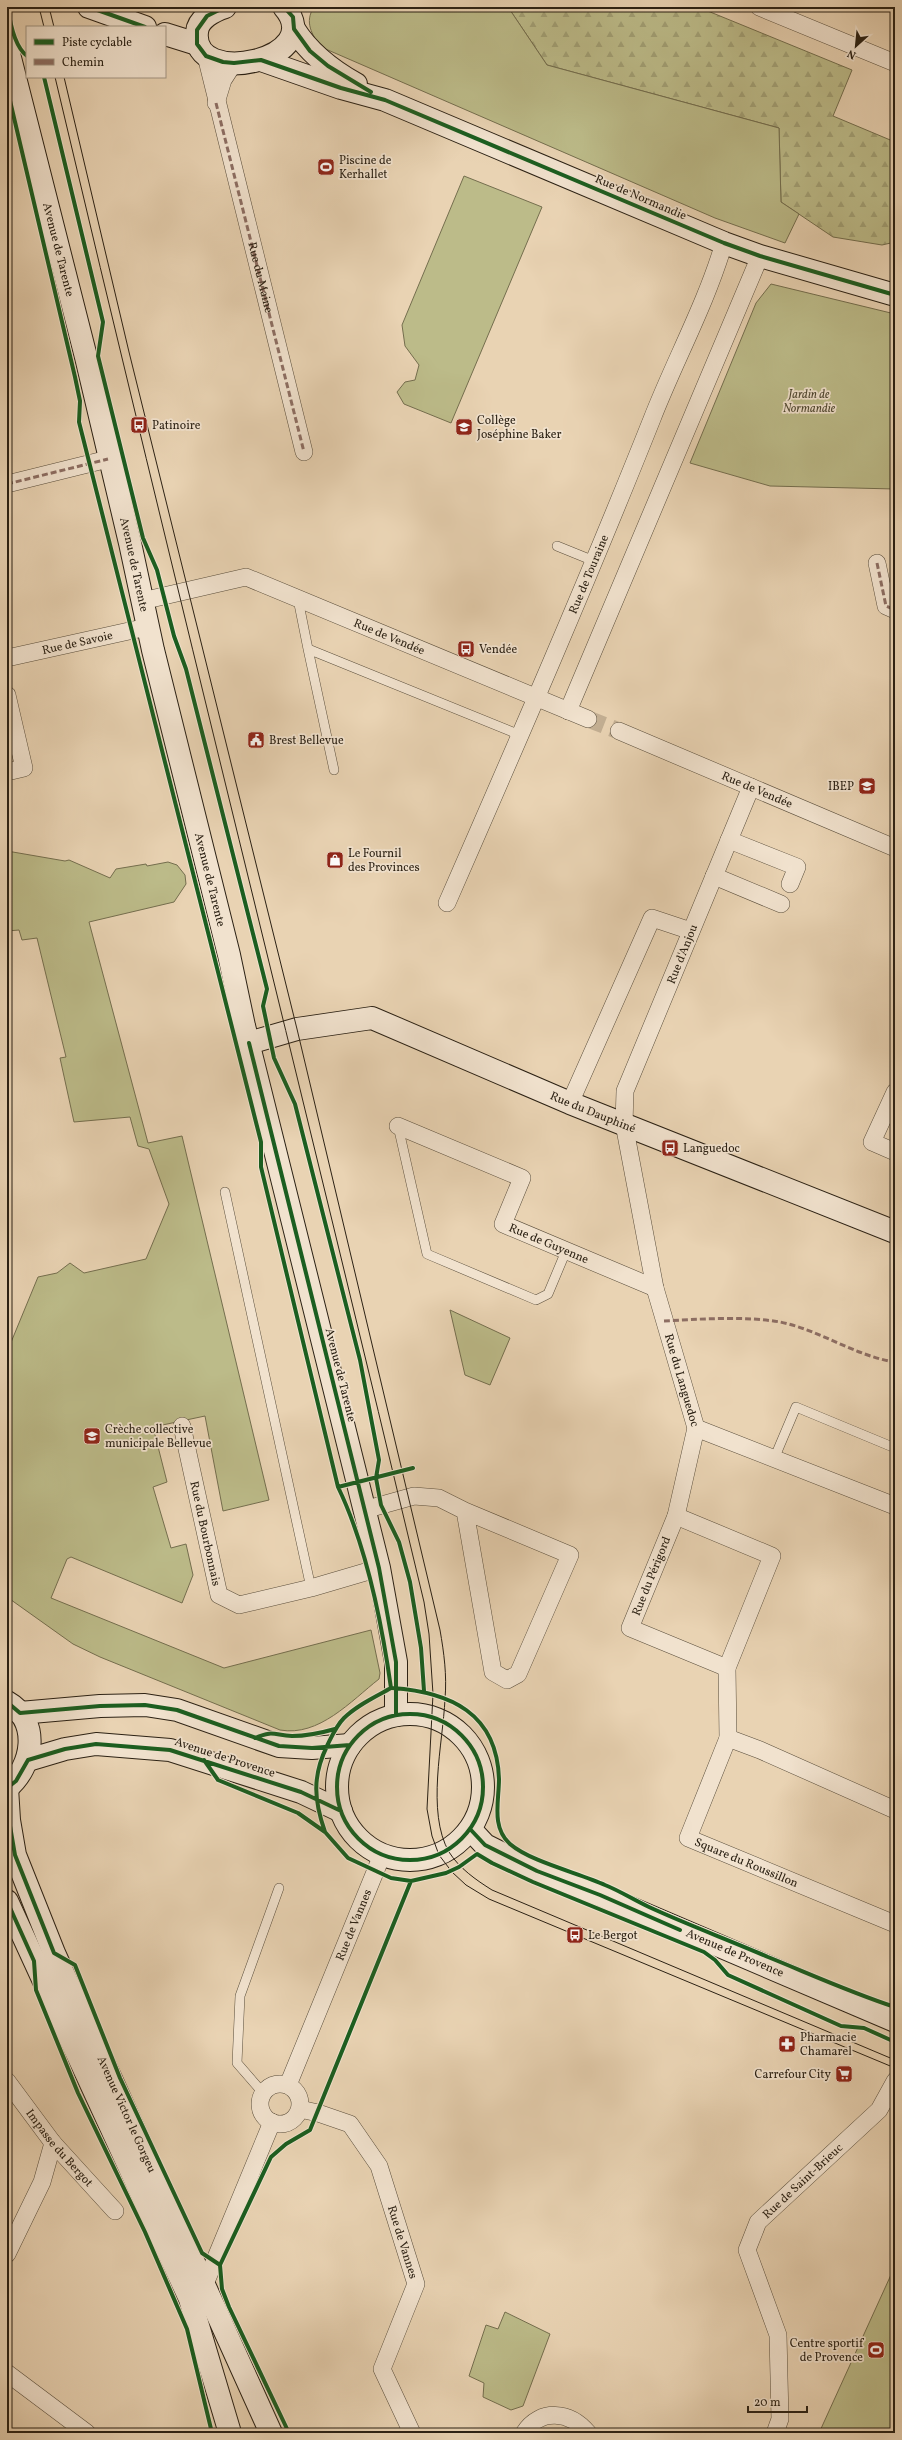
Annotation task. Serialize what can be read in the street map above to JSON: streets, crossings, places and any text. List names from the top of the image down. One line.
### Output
{"streets":{"street":["Rue de Normandie","Avenue de Tarente","Rue du Maine","Rue de Touraine","Rue de Vendée","Rue de Savoie","Rue d'Anjou","Rue du Dauphiné","Rue de Guyenne","Rue du Languedoc","Rue du Bourbonnais","Rue du Périgord","Avenue de Provence","Square du Roussillon","Rue de Vannes","Avenue Victor le Gorgeu","Impasse du Bergot","Rue de Saint-Brieuc"]},"crossings":[["Rue de Normandie","Rue de Touraine"],["Avenue de Tarente","Rue de Vendée"],["Avenue de Tarente","Rue de Savoie"],["Avenue de Tarente","Rue du Dauphiné"],["Avenue de Tarente","Rue du Bourbonnais"],["Rue de Touraine","Rue de Vendée"],["Rue de Vendée","Rue d'Anjou"],["Rue d'Anjou","Rue du Dauphiné"],["Rue d'Anjou","Rue du Languedoc"],["Rue du Dauphiné","Rue du Languedoc"],["Rue de Guyenne","Rue du Languedoc"],["Rue du Languedoc","Rue du Périgord"],["Avenue de Provence","Avenue Victor le Gorgeu"]],"parks":["Jardin de Normandie"],"places":{"sports":["Piscine de Kerhallet","Centre sportif de Provence"],"bus stop":["Patinoire","Vendée","Languedoc","Le Bergot"],"school or university":["Collège Joséphine Baker","IBEP","Crèche collective municipale Bellevue"],"public building":["Brest Bellevue"],"shop":["Le Fournil des Provinces"],"pharmacy":["Pharmacie Chamarel"],"supermarket":["Carrefour City"]},"legend":["Piste cyclable","Chemin"],"scale_bar":"20 m","north":"bottom left"}
